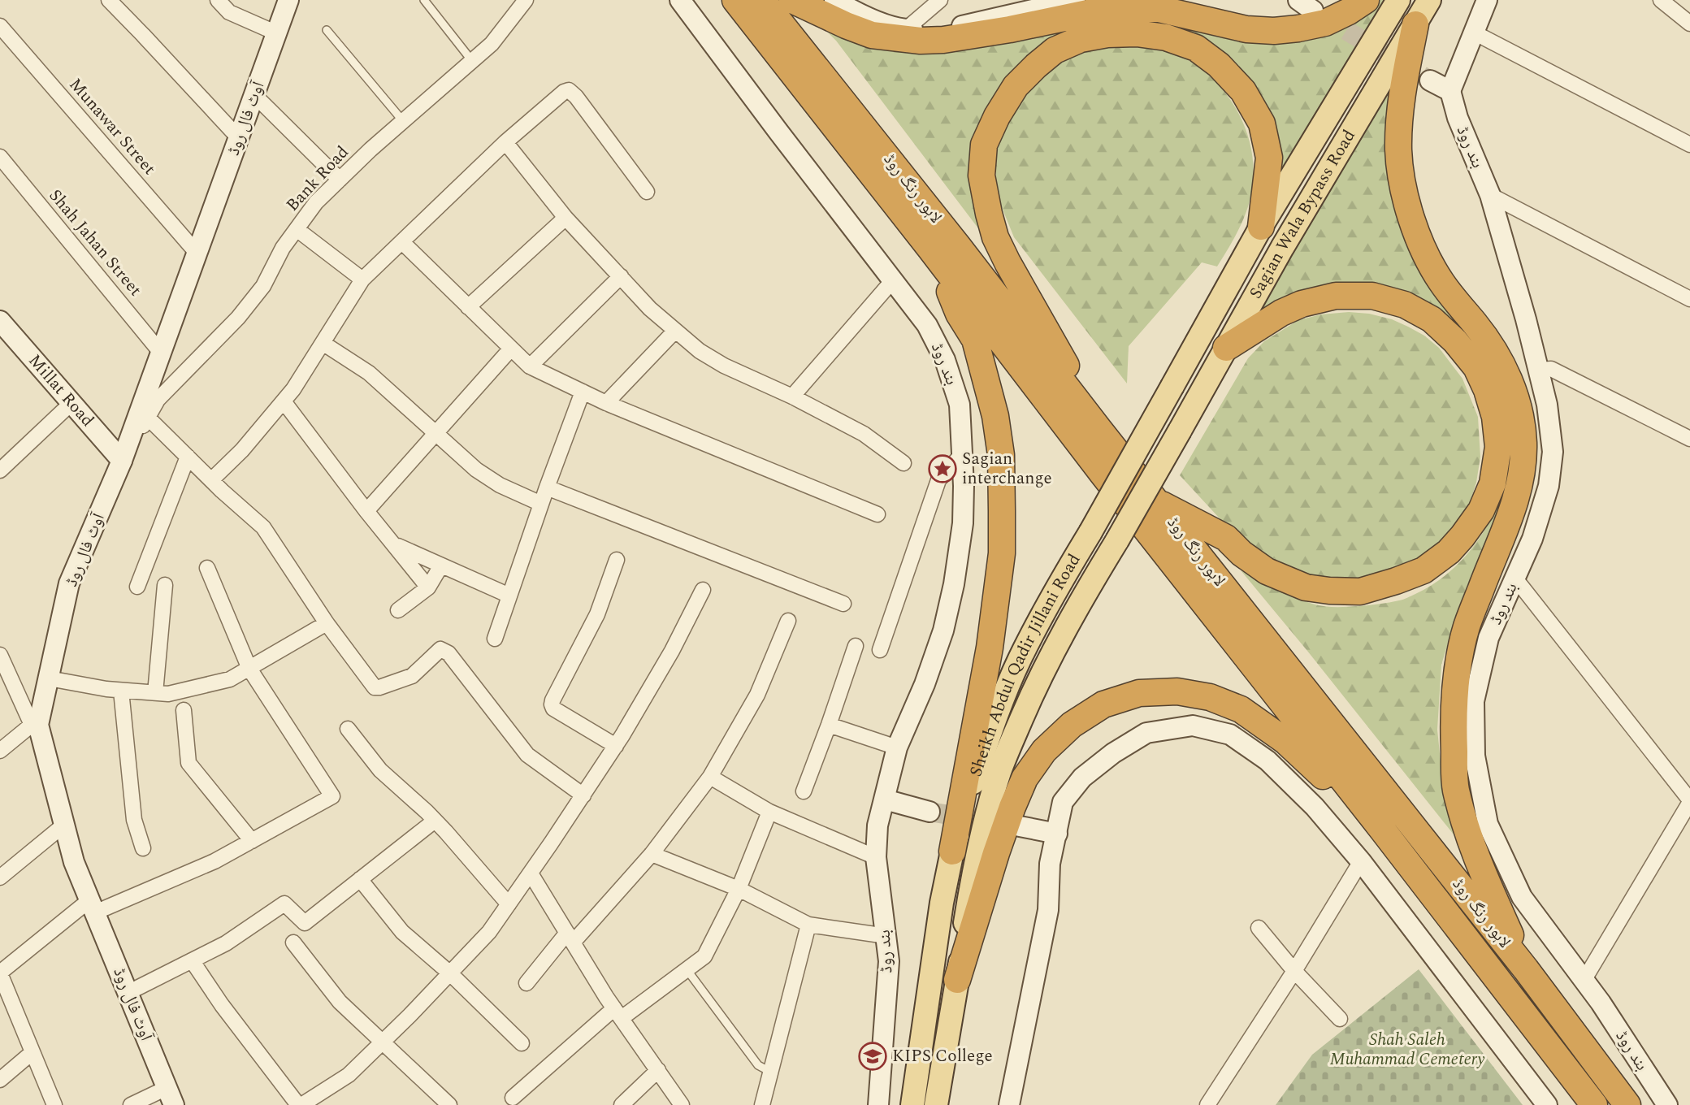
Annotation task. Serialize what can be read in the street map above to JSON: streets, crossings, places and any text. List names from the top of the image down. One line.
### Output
{"streets":{"highway":["لاہور رنگ روڈ"],"main road":["آوٹ فال روڈ","بند روڈ","Sagian Wala Bypass Road","Millat Road","Sheikh Abdul Qadir Jillani Road"],"street":["Munawar Street","Bank Road","Shah Jahan Street"]},"crossings":[["آوٹ فال روڈ","Munawar Street"],["آوٹ فال روڈ","Bank Road"],["آوٹ فال روڈ","Shah Jahan Street"],["آوٹ فال روڈ","Millat Road"],["Bank Road","Millat Road"],["Sagian Wala Bypass Road","Sheikh Abdul Qadir Jillani Road"]],"parks":["Shah Saleh Muhammad Cemetery"],"places":{"place":["Sagian interchange"],"school or university":["KIPS College"]}}
